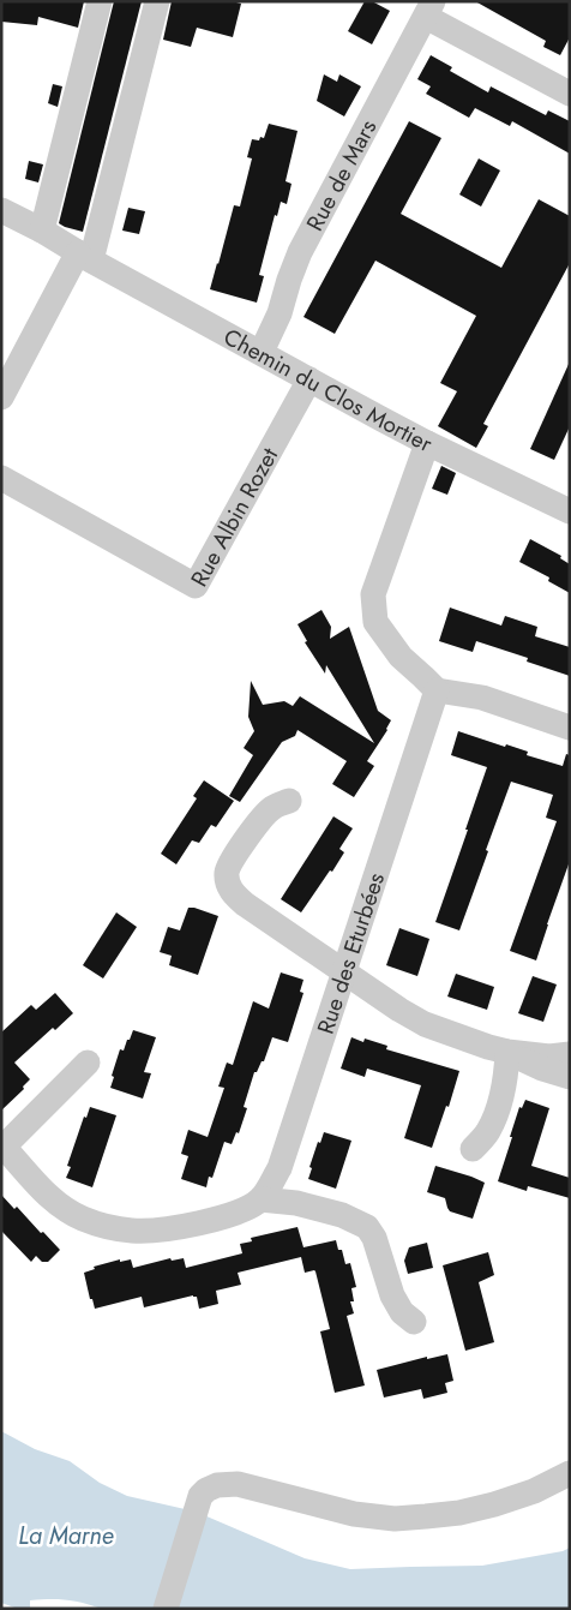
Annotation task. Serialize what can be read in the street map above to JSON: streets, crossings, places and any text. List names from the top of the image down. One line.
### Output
{"streets":{"street":["Rue de Mars","Chemin du Clos Mortier","Rue Albin Rozet","Rue des Eturbées"]},"crossings":[["Rue de Mars","Chemin du Clos Mortier"],["Chemin du Clos Mortier","Rue Albin Rozet"]],"water":["La Marne"]}
